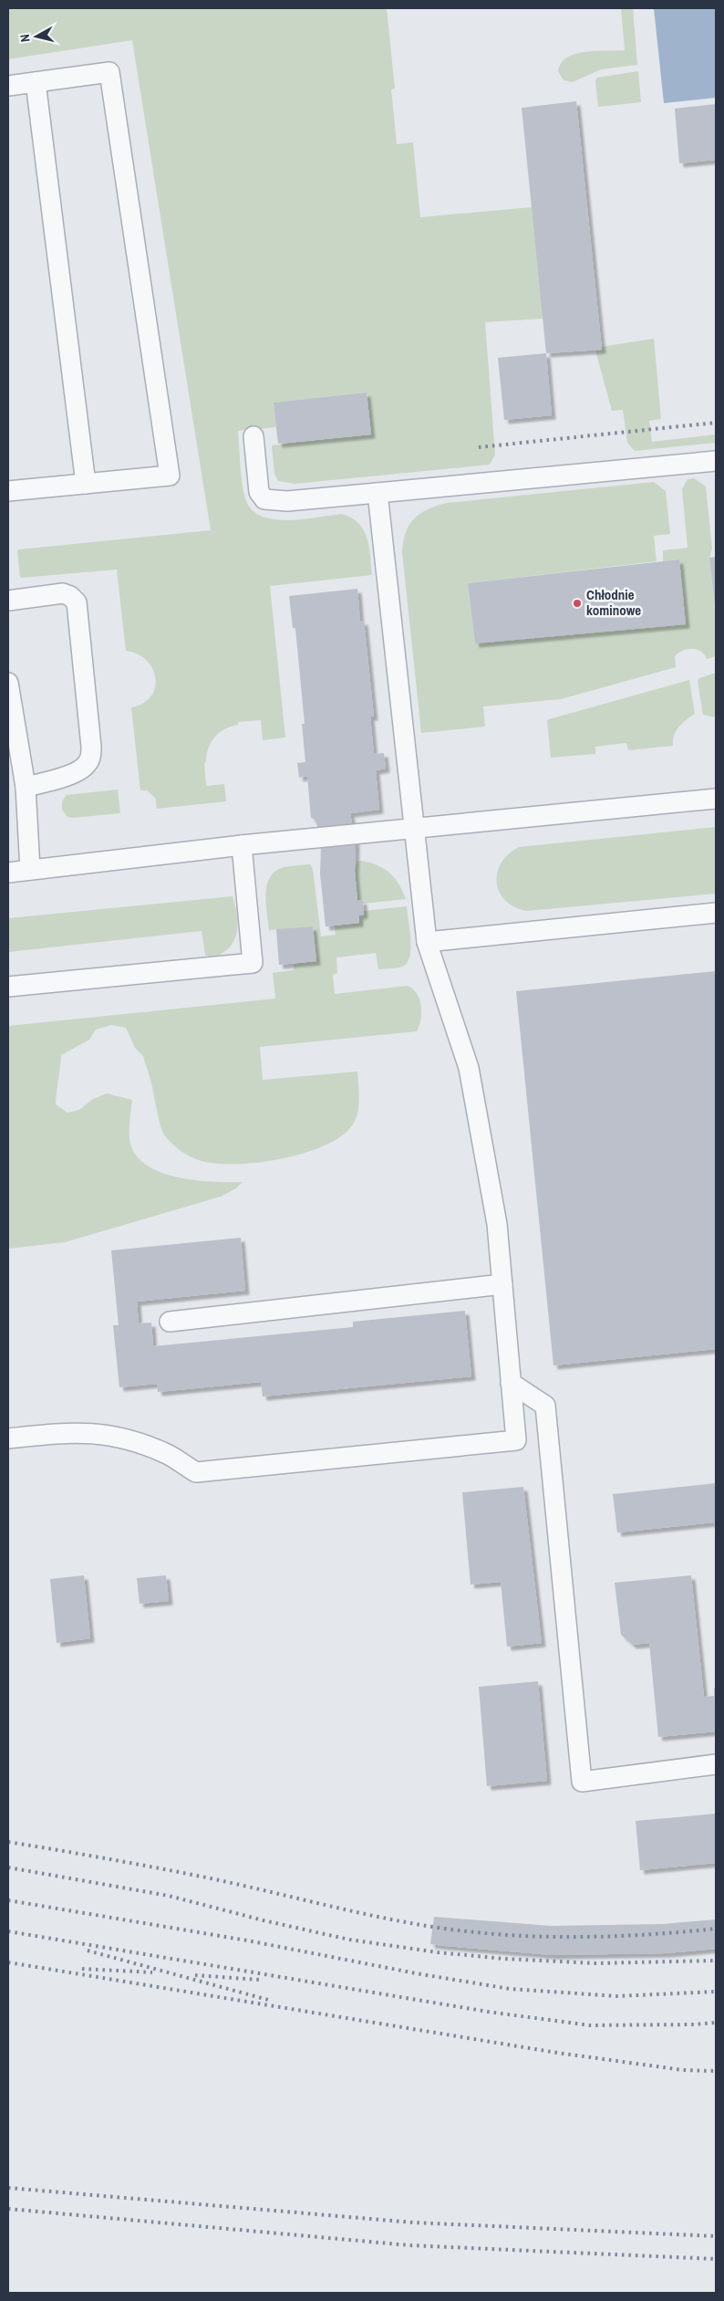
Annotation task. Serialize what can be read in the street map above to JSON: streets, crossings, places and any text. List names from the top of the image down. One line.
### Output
{"places":["Chłodnie kominowe"],"north":"left"}
